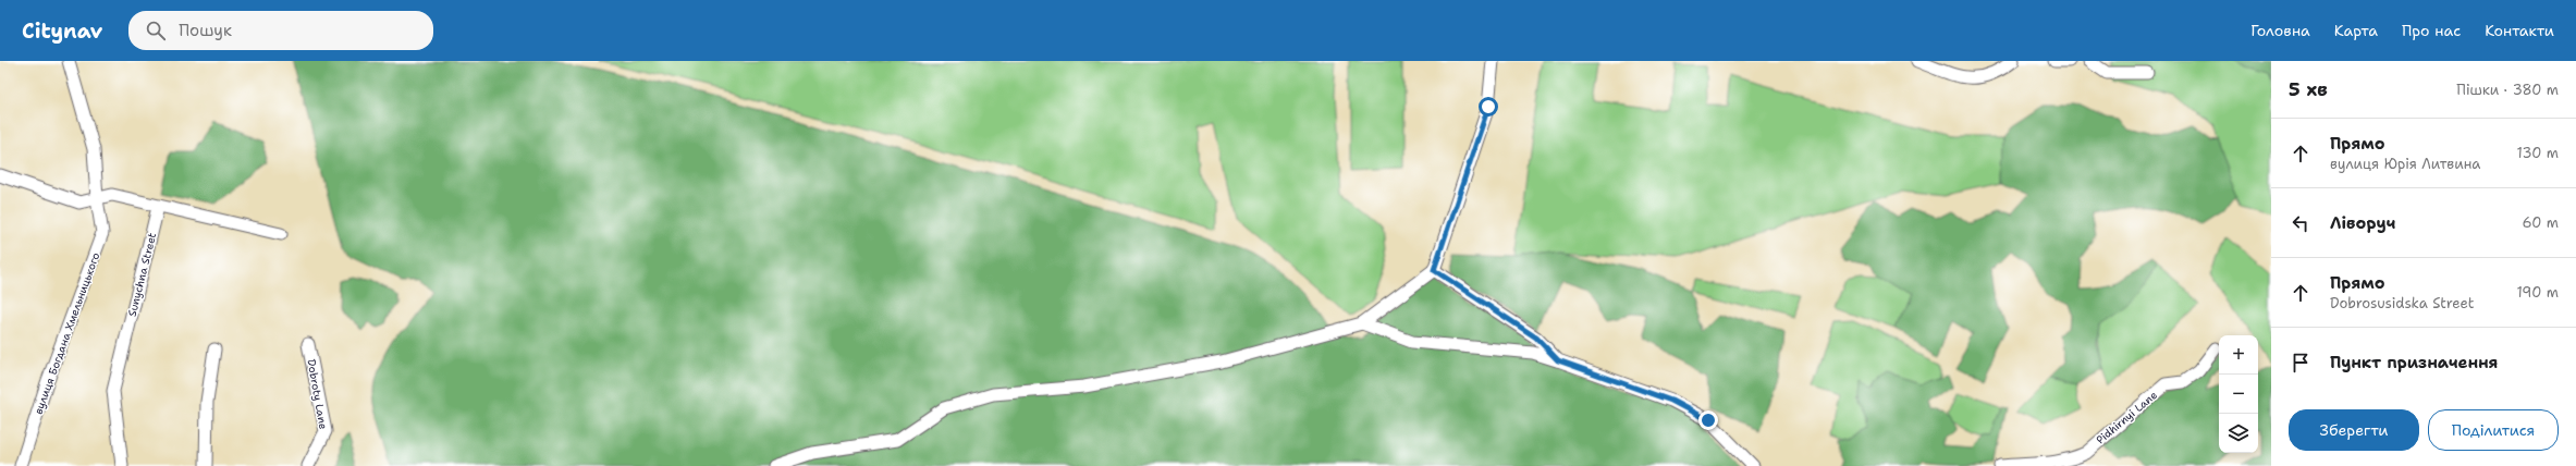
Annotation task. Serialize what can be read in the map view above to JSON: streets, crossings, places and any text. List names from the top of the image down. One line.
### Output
{"streets":{"street":["Sunychna Street","вулиця Богдана Хмельницького","Dobroty Lane","Pidhirnyi Lane"]},"page":{"header":"Citynav","search":"Пошук","nav":["Головна","Карта","Про нас","Контакти"],"heading":["5 хв","Пішки · 380 m"],"list":[["Прямо","вулиця Юрія Литвина","130 m"],["Ліворуч","60 m"],["Прямо","Dobrosusidska Street","190 m"],"Пункт призначення"],"map_buttons":["+","−"],"buttons":["Зберегти","Поділитися"]}}
